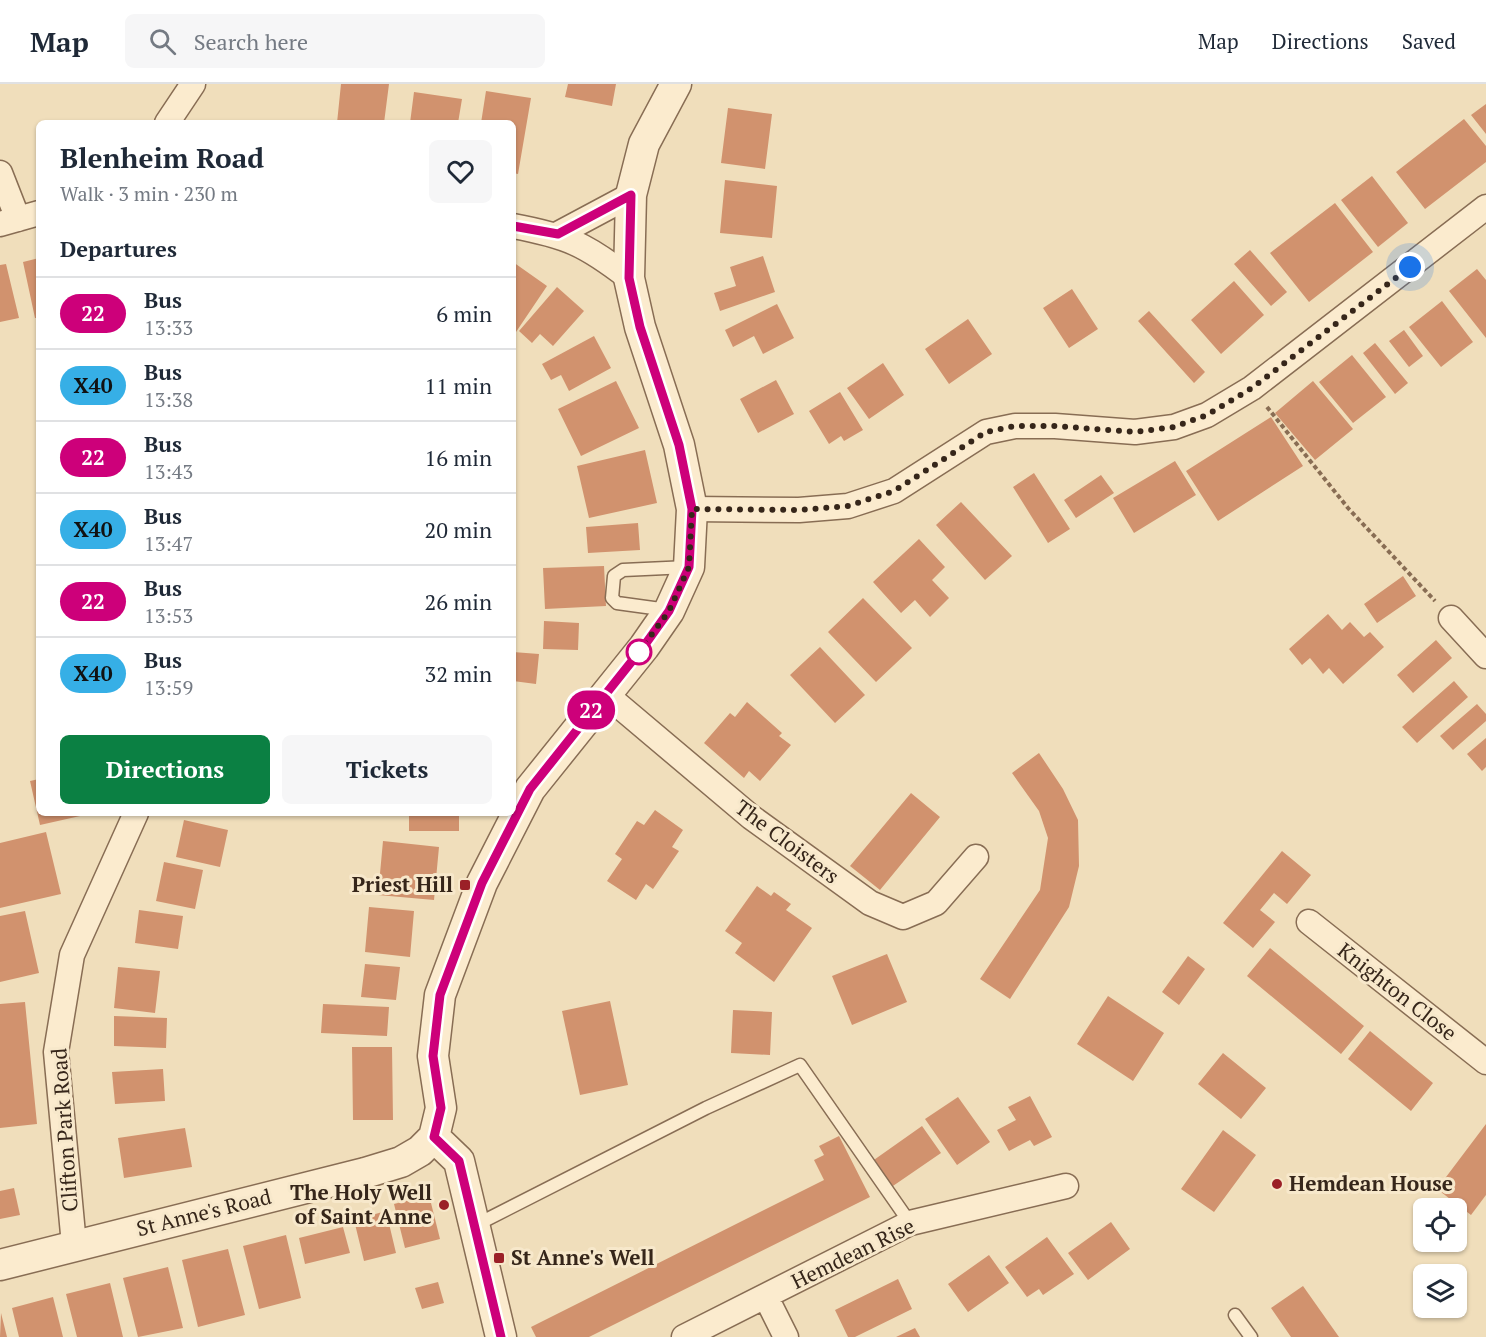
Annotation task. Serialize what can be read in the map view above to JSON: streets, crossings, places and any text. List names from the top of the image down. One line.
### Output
{"streets":{"street":["The Cloisters","Knighton Close","Clifton Park Road","St Anne's Road","Hemdean Rise"]},"crossings":[["Clifton Park Road","St Anne's Road"]],"places":{"transit":["Priest Hill","St Anne's Well"],"other":["Hemdean House","The Holy Well of Saint Anne"]},"lines":["bus line 22"],"page":{"header":"Map","search":"Search here","nav":["Map","Directions","Saved"],"on_map":"22","heading":[["Blenheim Road","Walk · 3 min · 230 m"],"Departures"],"list":[{"mark":"22","name":"Bus","note":"13:33","value":"6 min"},{"mark":"X40","name":"Bus","note":"13:38","value":"11 min"},{"mark":"22","name":"Bus","note":"13:43","value":"16 min"},{"mark":"X40","name":"Bus","note":"13:47","value":"20 min"},{"mark":"22","name":"Bus","note":"13:53","value":"26 min"},{"mark":"X40","name":"Bus","note":"13:59","value":"32 min"}],"buttons":["Directions","Tickets"]}}
